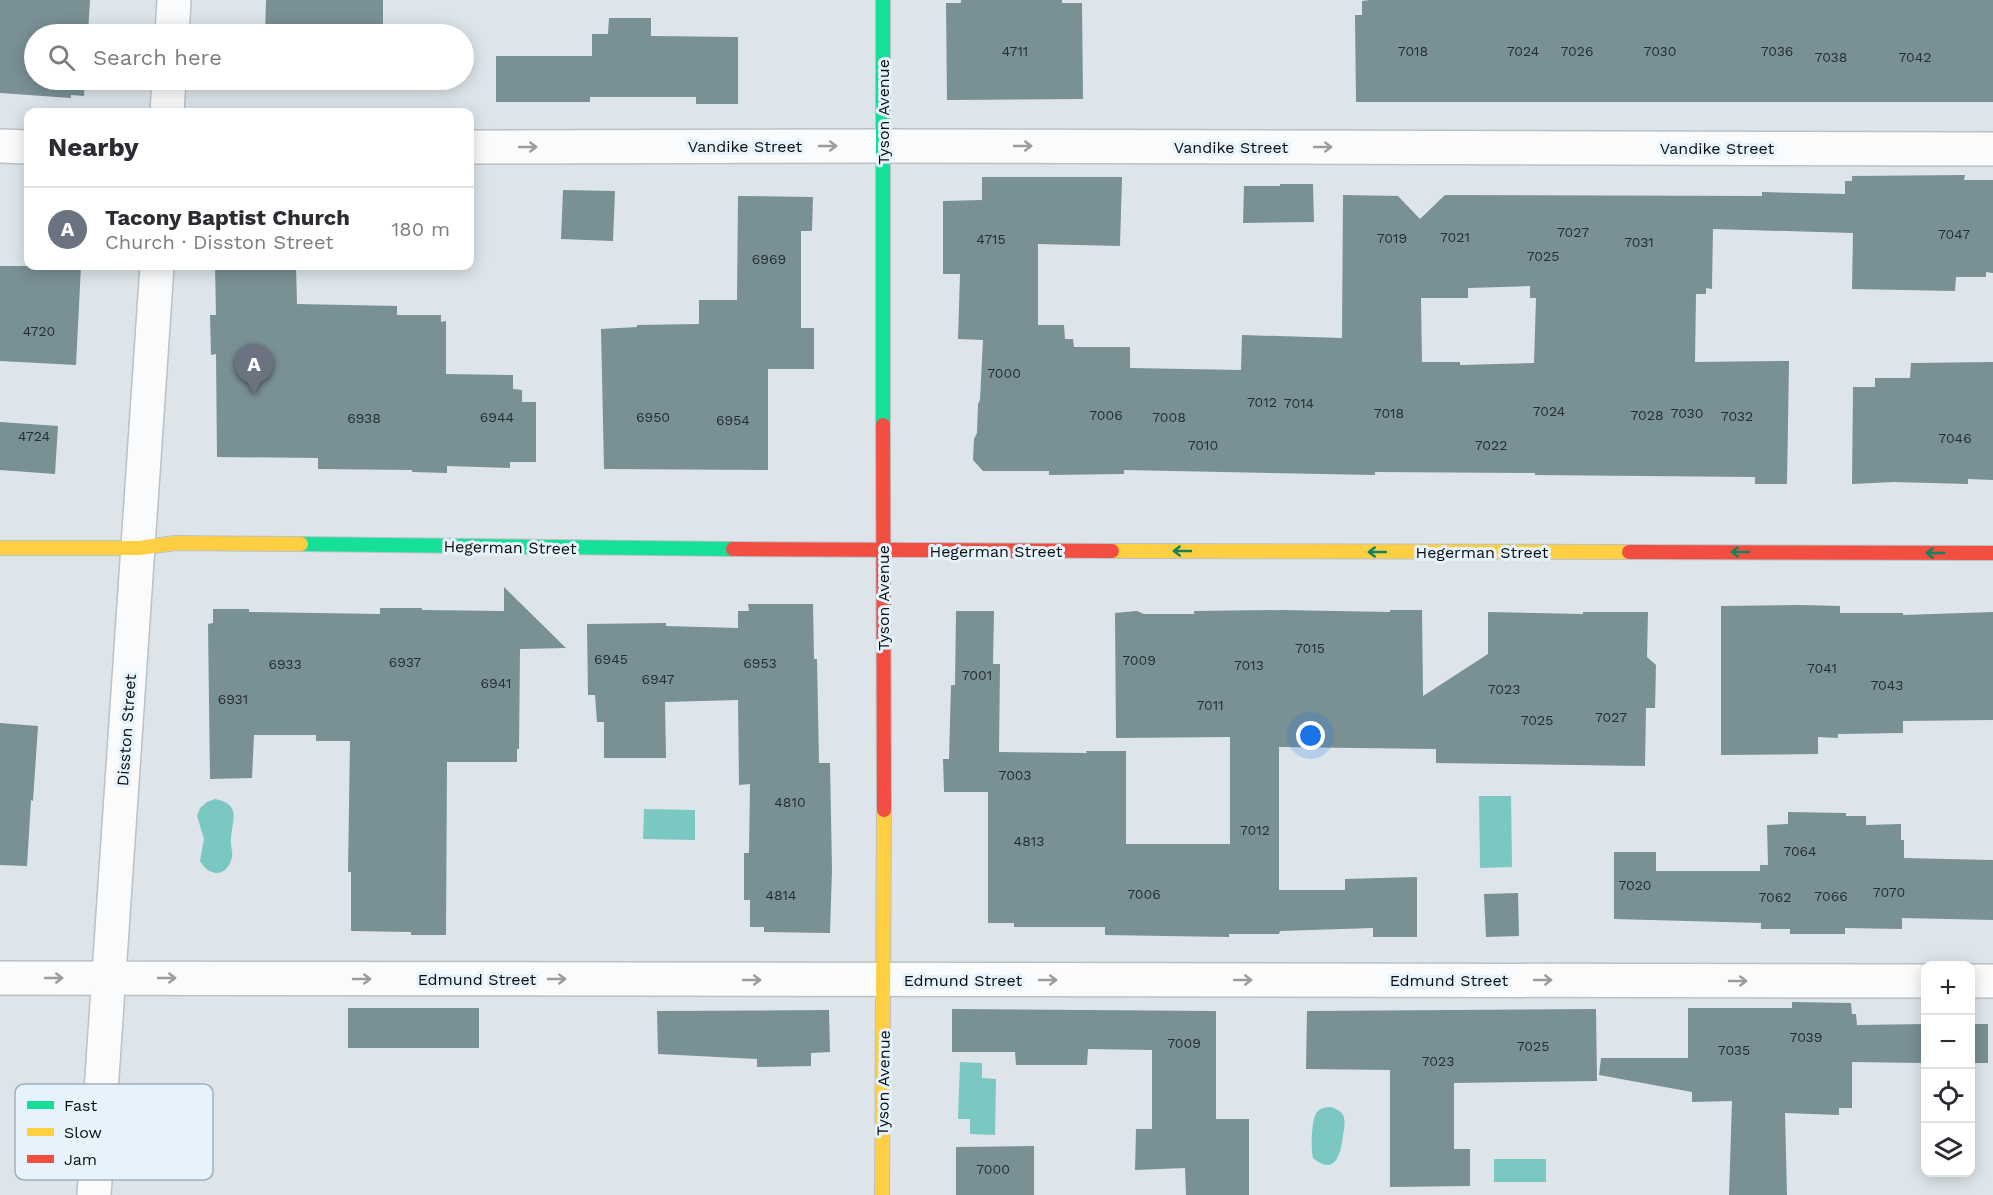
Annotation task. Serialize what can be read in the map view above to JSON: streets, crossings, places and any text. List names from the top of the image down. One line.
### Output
{"streets":{"street":["Tyson Avenue","Vandike Street","Hegerman Street","Disston Street","Edmund Street"]},"crossings":[["Tyson Avenue","Vandike Street"],["Tyson Avenue","Hegerman Street"],["Tyson Avenue","Edmund Street"],["Hegerman Street","Disston Street"],["Disston Street","Edmund Street"]],"one_way":["Vandike Street","Hegerman Street","Edmund Street"],"house_numbers":["4711","7018","7024","7026","7030","7036","7038","7042","7027","7047","7021","7019","4715","7031","7025","6969","4720","7000","7012","7014","7024","7018","7030","7006","7028","7032","6944","6950","7008","6938","6954","4724","7046","7010","7022","7015","6945","7009","6937","6953","6933","7013","7041","7001","6947","6941","7043","7023","6931","7011","7027","7025","7003","4810","7012","4813","7064","7020","7070","7006","4814","7066","7062","7039","7009","7025","7035","7023","7000"],"legend":["Fast","Slow","Jam"],"page":{"search":"Search here","heading":"Nearby","list":[{"mark":"A","name":"Tacony Baptist Church","note":"Church · Disston Street","value":"180 m"}],"pins":"A","map_buttons":["+","−"]}}
